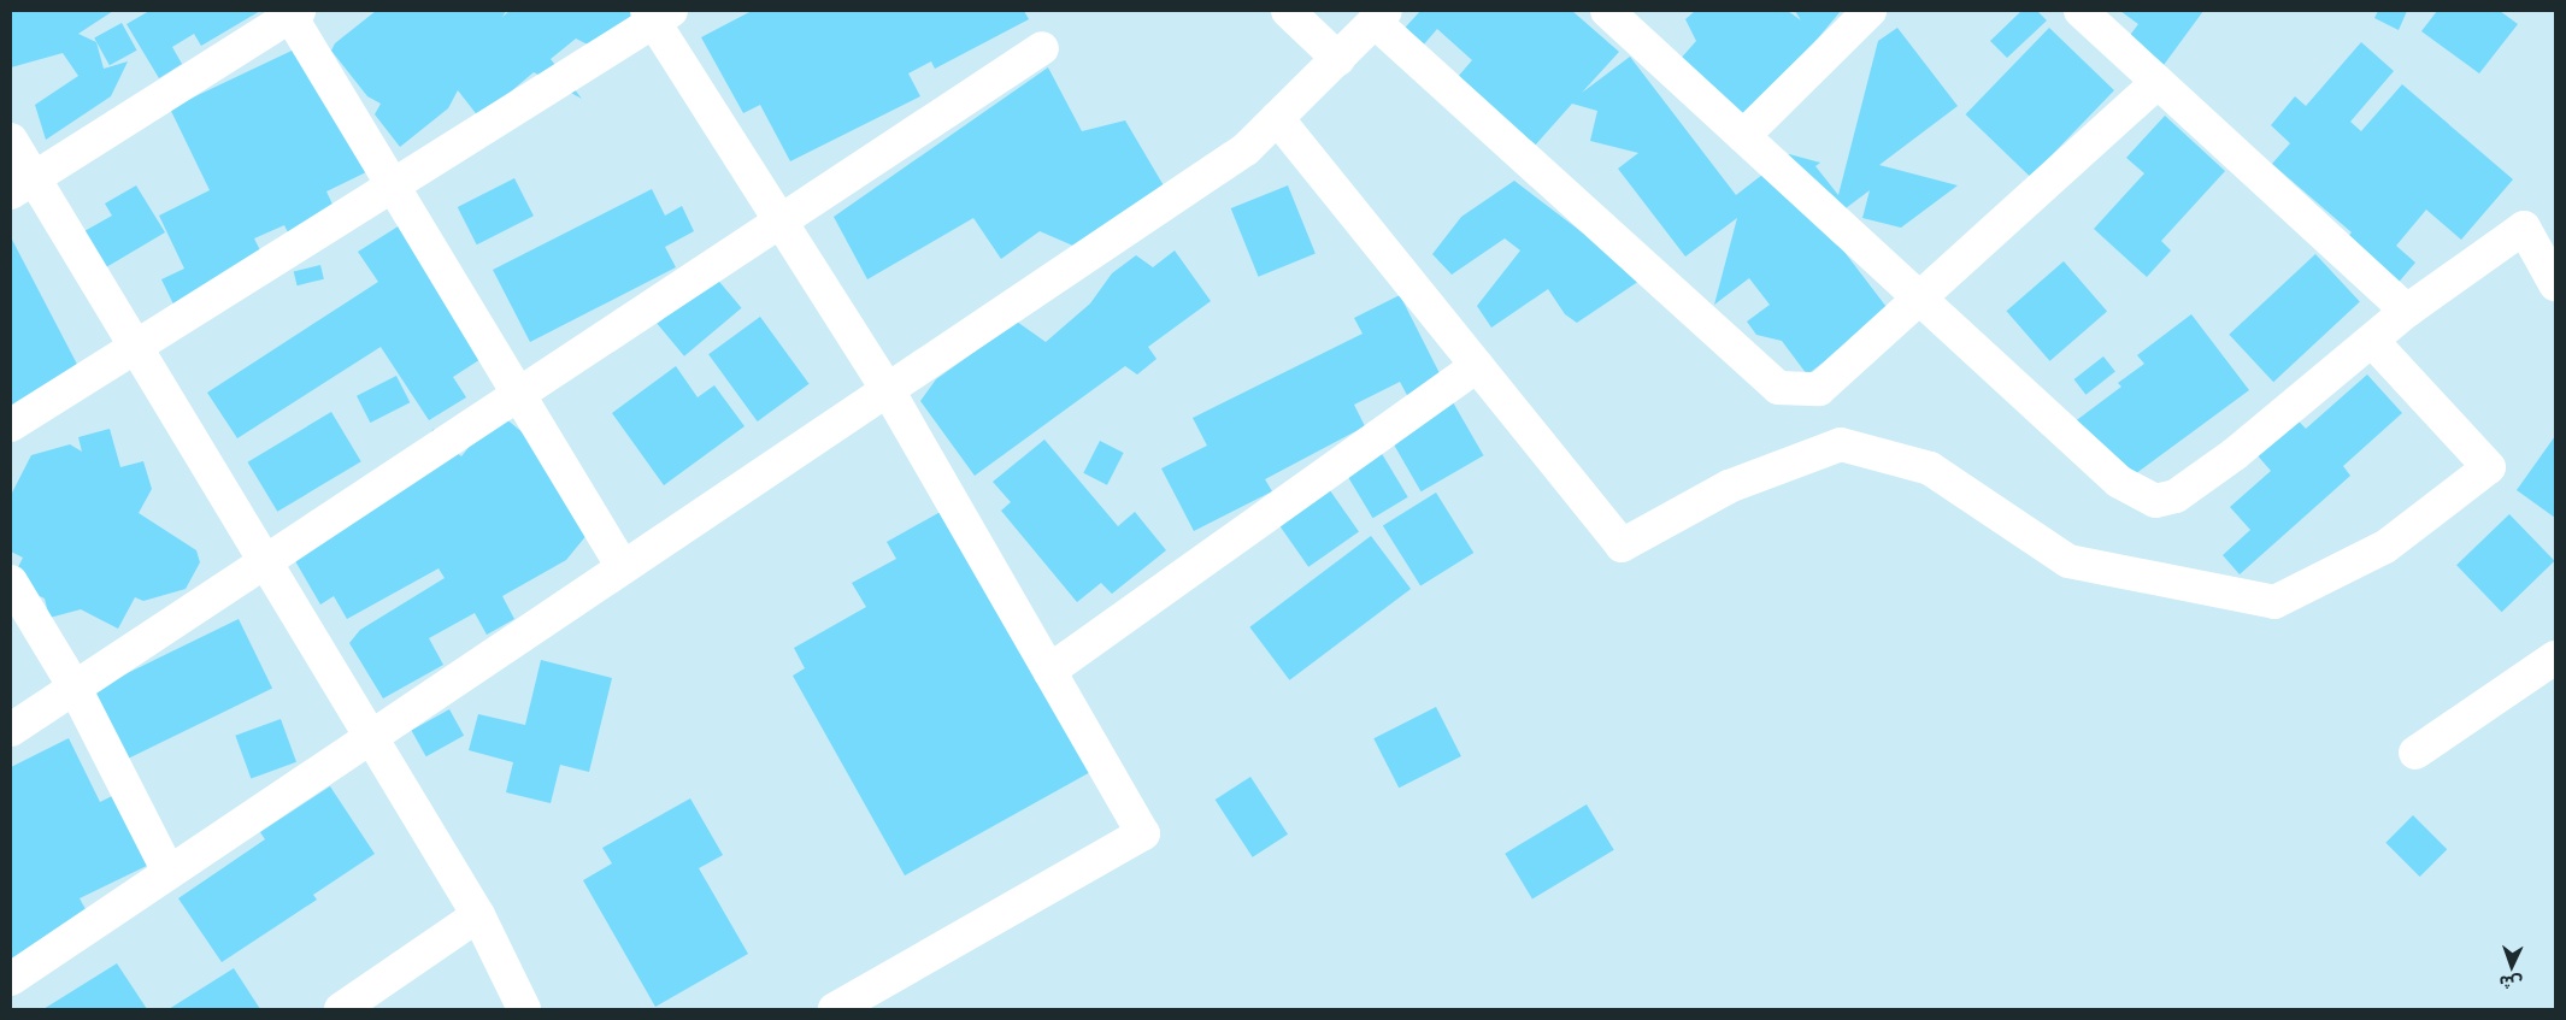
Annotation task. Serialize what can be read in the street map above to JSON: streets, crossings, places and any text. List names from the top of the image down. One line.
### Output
{"north":"bottom"}
